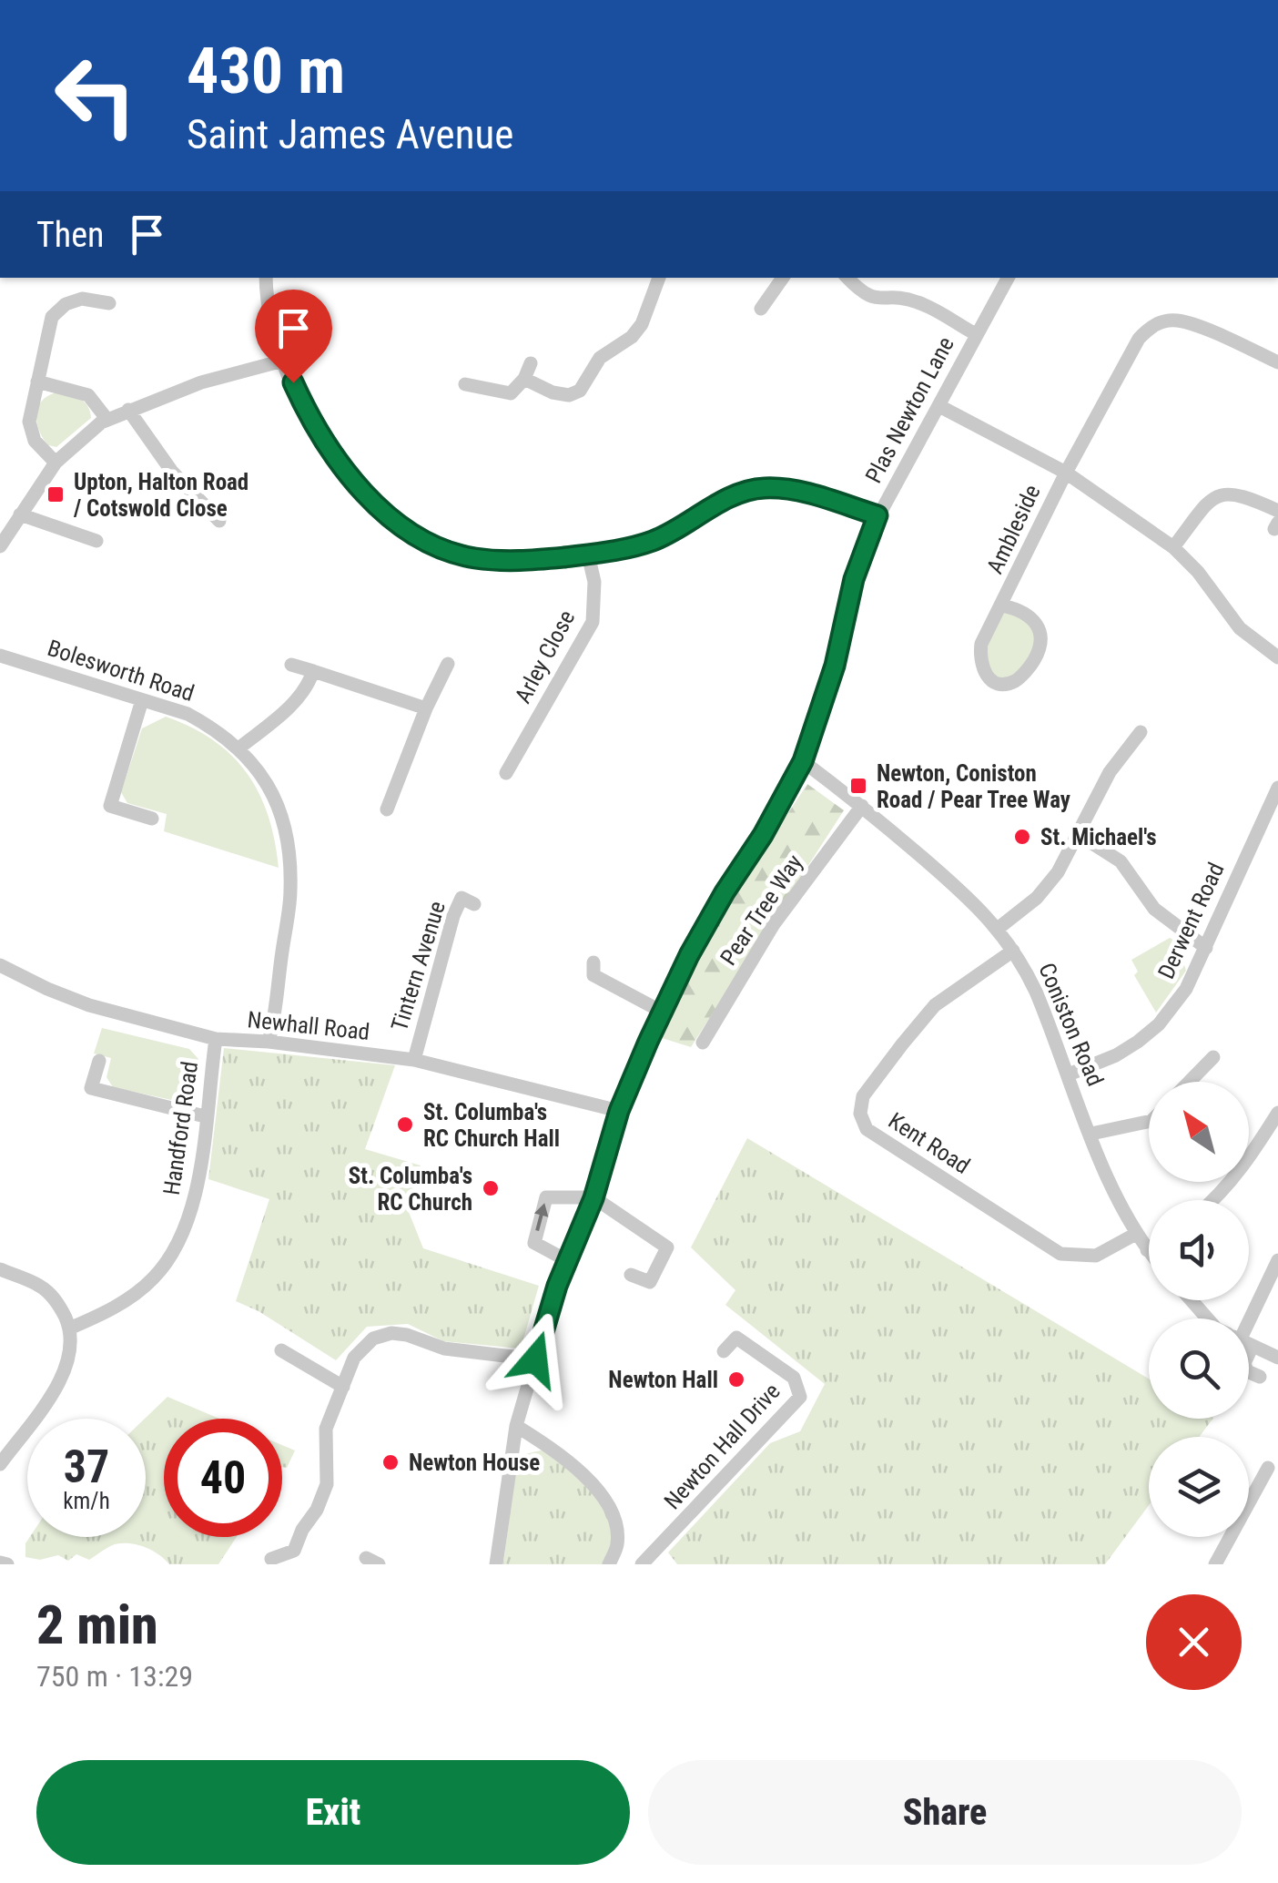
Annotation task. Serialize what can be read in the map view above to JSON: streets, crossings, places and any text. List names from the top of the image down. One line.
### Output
{"streets":{"street":["Plas Newton Lane","Ambleside","Arley Close","Bolesworth Road","Pear Tree Way","Derwent Road","Tintern Avenue","Coniston Road","Newhall Road","Handford Road","Kent Road","Newton Hall Drive"]},"crossings":[["Plas Newton Lane","Coniston Road"],["Plas Newton Lane","Newhall Road"],["Bolesworth Road","Newhall Road"],["Pear Tree Way","Coniston Road"],["Derwent Road","Coniston Road"],["Tintern Avenue","Newhall Road"],["Coniston Road","Kent Road"],["Newhall Road","Handford Road"]],"places":{"transit":["Upton, Halton Road / Cotswold Close","Newton, Coniston Road / Pear Tree Way"],"other":["St. Michael's","St. Columba's RC Church Hall","St. Columba's RC Church","Newton Hall","Newton House"]},"north":"top left","page":{"turn":["430 m","Saint James Avenue"],"then":"Then","speed":"37 km/h","limit":"40","heading":["2 min","750 m · 13:29"],"buttons":["Exit","Share"]}}
